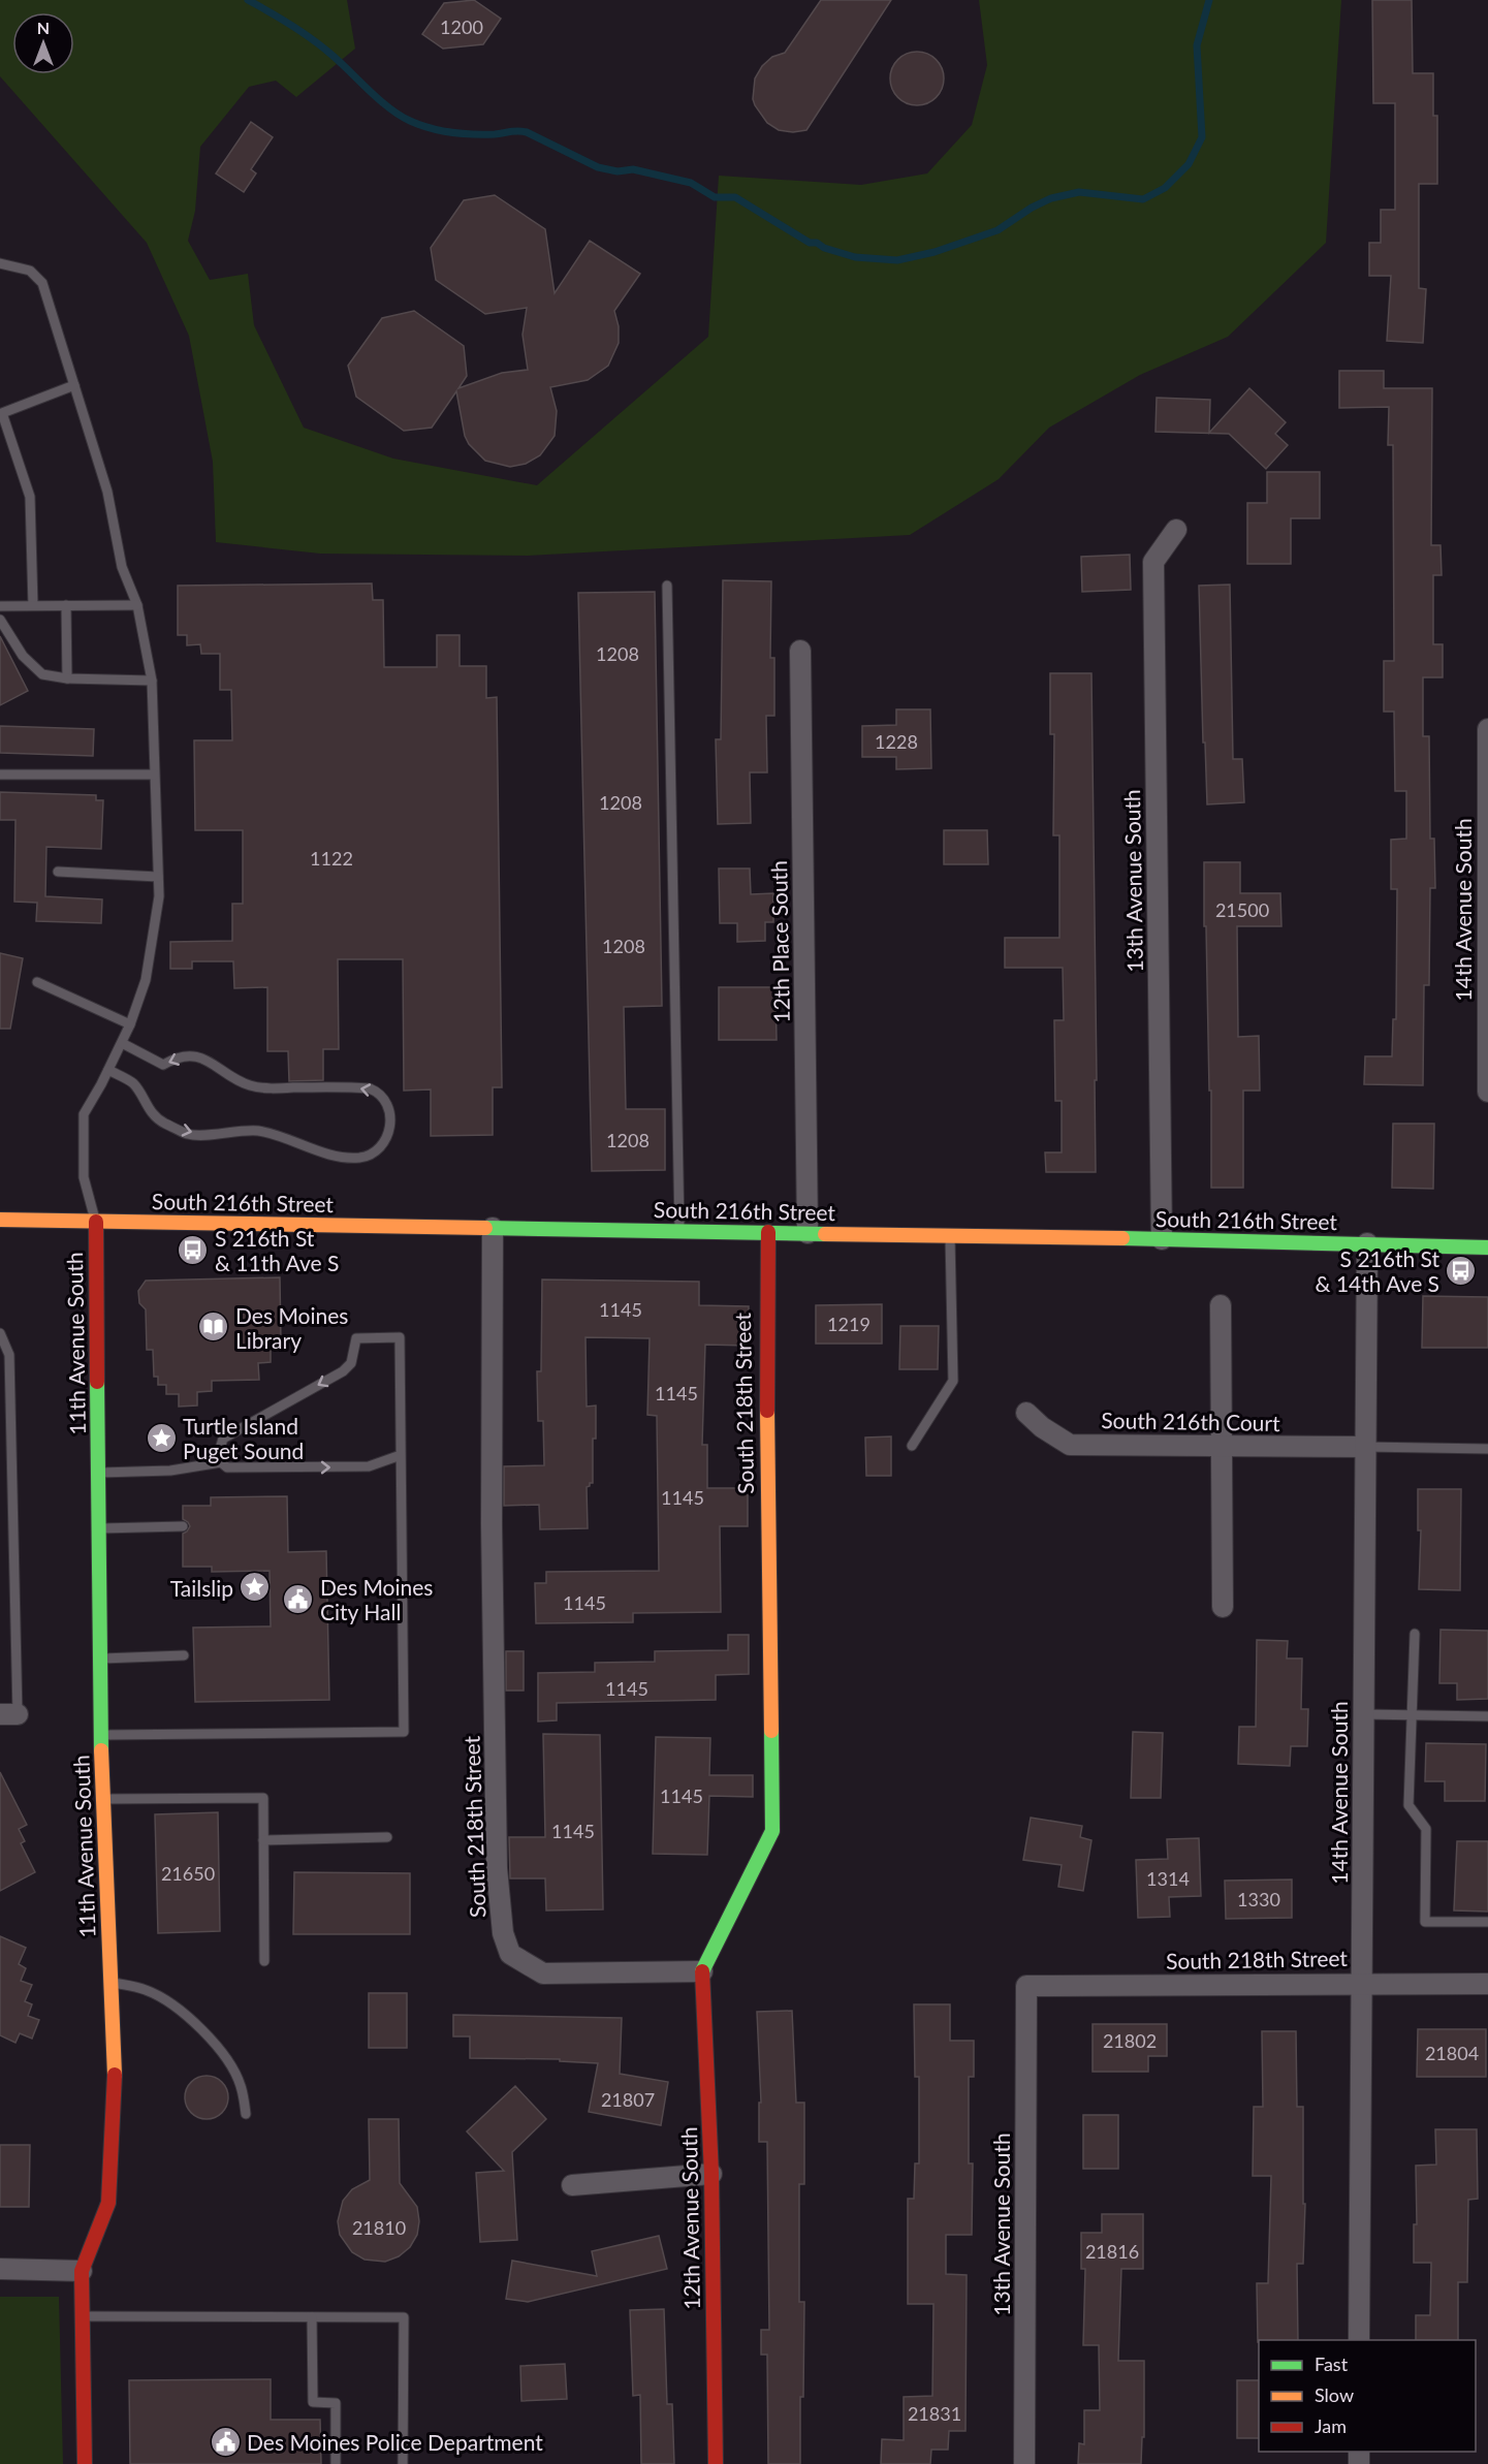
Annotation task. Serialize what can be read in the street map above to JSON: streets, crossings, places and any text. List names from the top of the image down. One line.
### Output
{"streets":{"street":["13th Avenue South","14th Avenue South","12th Place South","South 216th Street","11th Avenue South","South 218th Street","South 216th Court","12th Avenue South"]},"crossings":[["13th Avenue South","South 216th Street"],["13th Avenue South","South 218th Street"],["14th Avenue South","South 216th Street"],["14th Avenue South","South 218th Street"],["14th Avenue South","South 216th Court"],["12th Place South","South 216th Street"],["South 216th Street","11th Avenue South"],["South 216th Street","South 218th Street"],["South 218th Street","12th Avenue South"]],"places":{"bus stop":["S 216th St & 11th Ave S","S 216th St & 14th Ave S"],"library":["Des Moines Library"],"place":["Turtle Island Puget Sound","Tailslip"],"public building":["Des Moines City Hall","Des Moines Police Department"]},"house_numbers":["1200","1208","1228","1208","1122","21500","1208","1208","1145","1219","1145","1145","1145","1145","1145","1145","21650","1314","1330","21802","21804","21807","21810","21816","21831"],"legend":["Fast","Slow","Jam"],"north":"top"}
